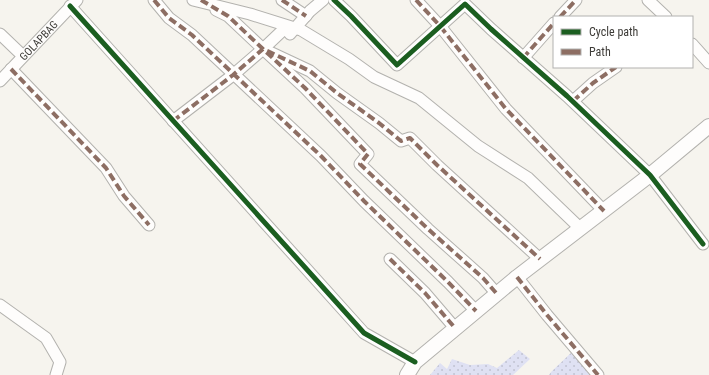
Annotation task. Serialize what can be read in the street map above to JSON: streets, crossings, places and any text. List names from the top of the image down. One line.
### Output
{"streets":{"street":["GOLAPBAG"]},"legend":["Cycle path","Path"]}
